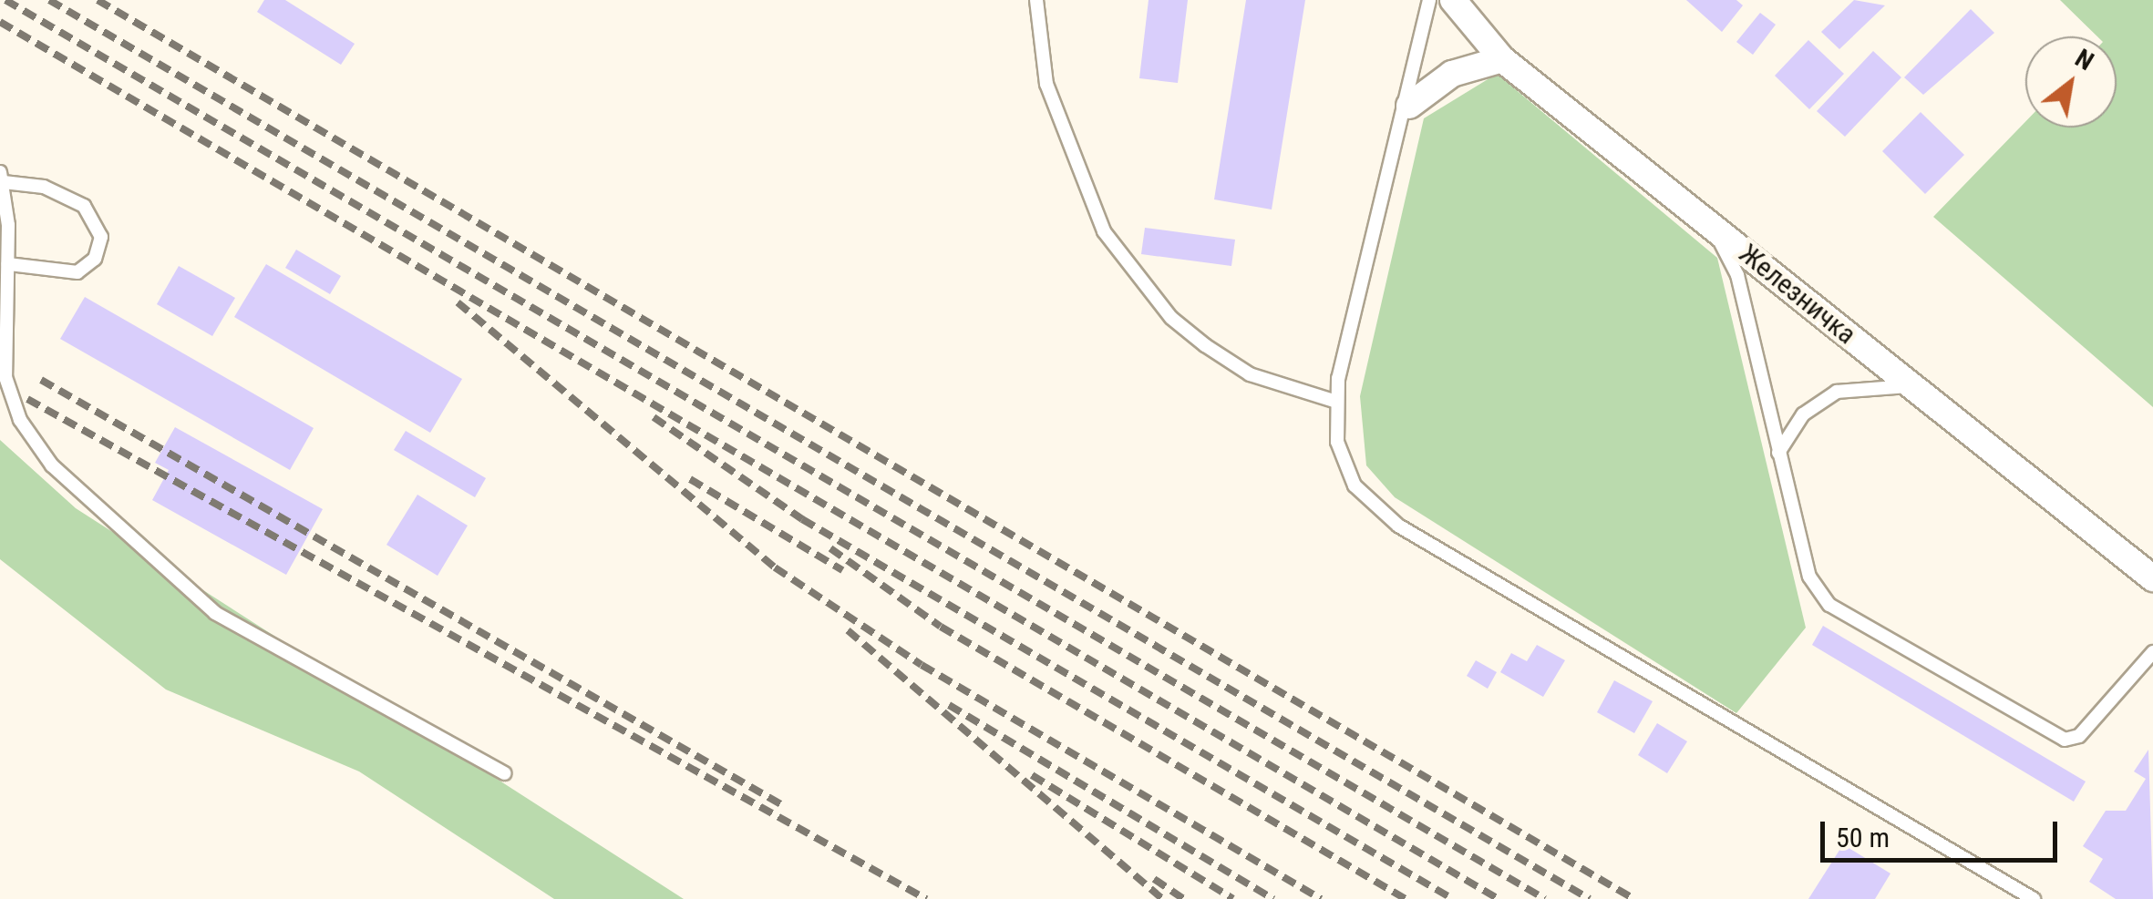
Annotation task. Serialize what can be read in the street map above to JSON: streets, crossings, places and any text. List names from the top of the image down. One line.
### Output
{"streets":{"street":["Железничка"]},"scale_bar":"50 m","north":"top right"}
